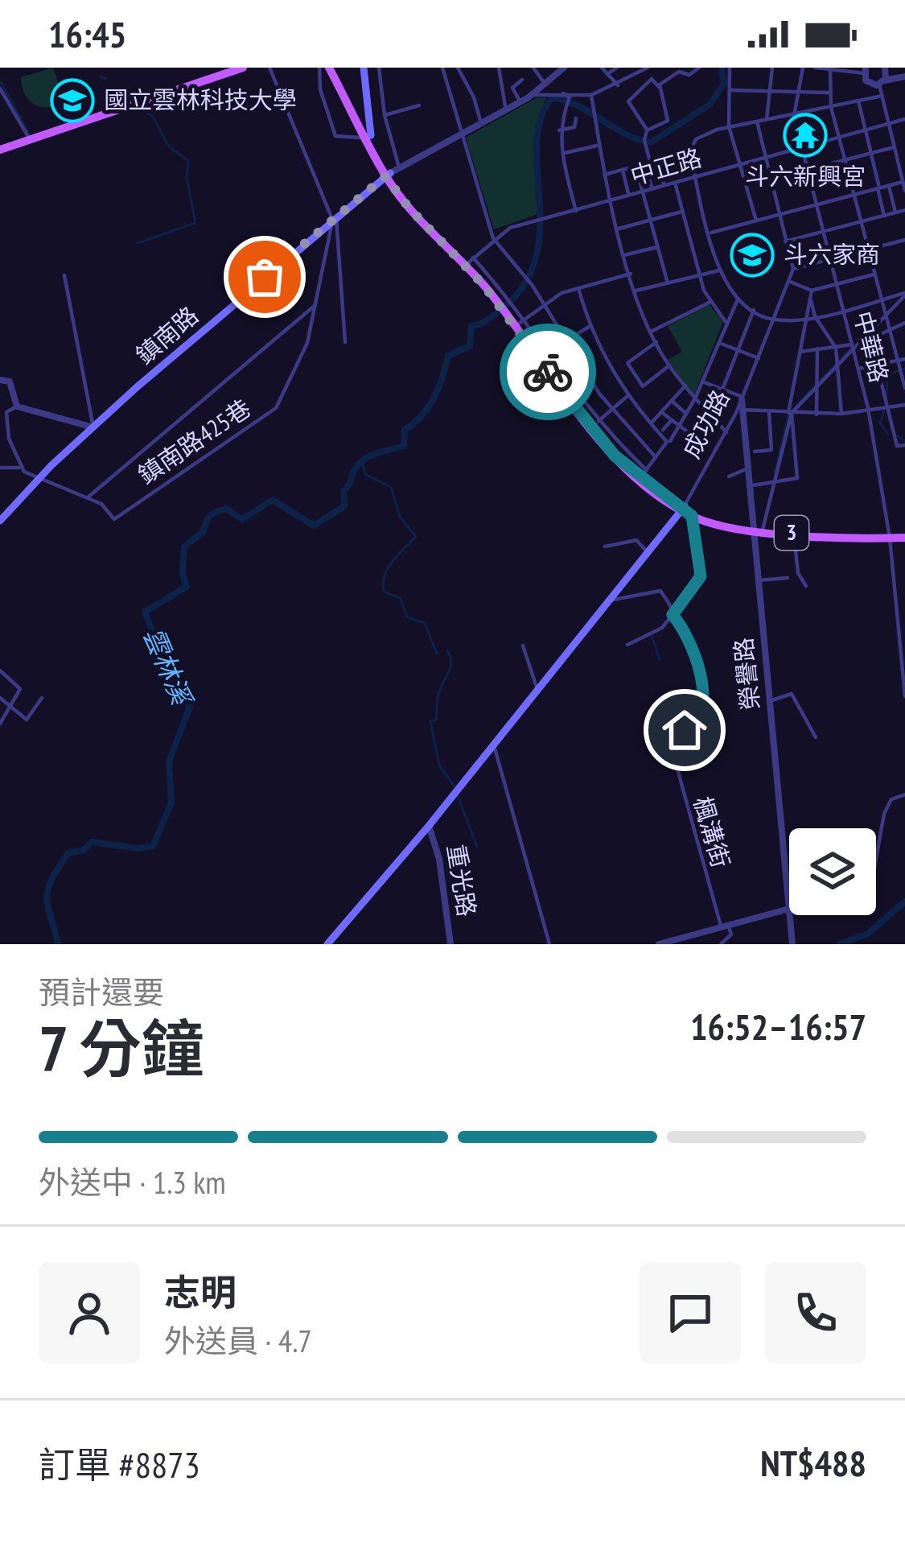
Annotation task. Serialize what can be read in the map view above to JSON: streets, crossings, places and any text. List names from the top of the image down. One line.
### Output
{"streets":{"main road":["鎮南路","成功路","3"],"street":["中正路","中華路","鎮南路425巷","榮譽路","楓溝街","重光路"]},"crossings":[["中正路","中華路"],["中正路","3"],["鎮南路","鎮南路425巷"],["鎮南路","3"],["中華路","3"],["成功路","3"],["成功路","榮譽路"],["成功路","重光路"],["3","榮譽路"]],"water":["雲林溪"],"places":{"school or university":["國立雲林科技大學","斗六家商"],"temple":["斗六新興宮"]},"page":{"status":"16:45","heading":["7 分鐘","預計還要","16:52–16:57"],"panel":["志明","外送員 · 4.7","訂單 #8873","NT$488"],"bar":"外送中 · 1.3 km"}}
